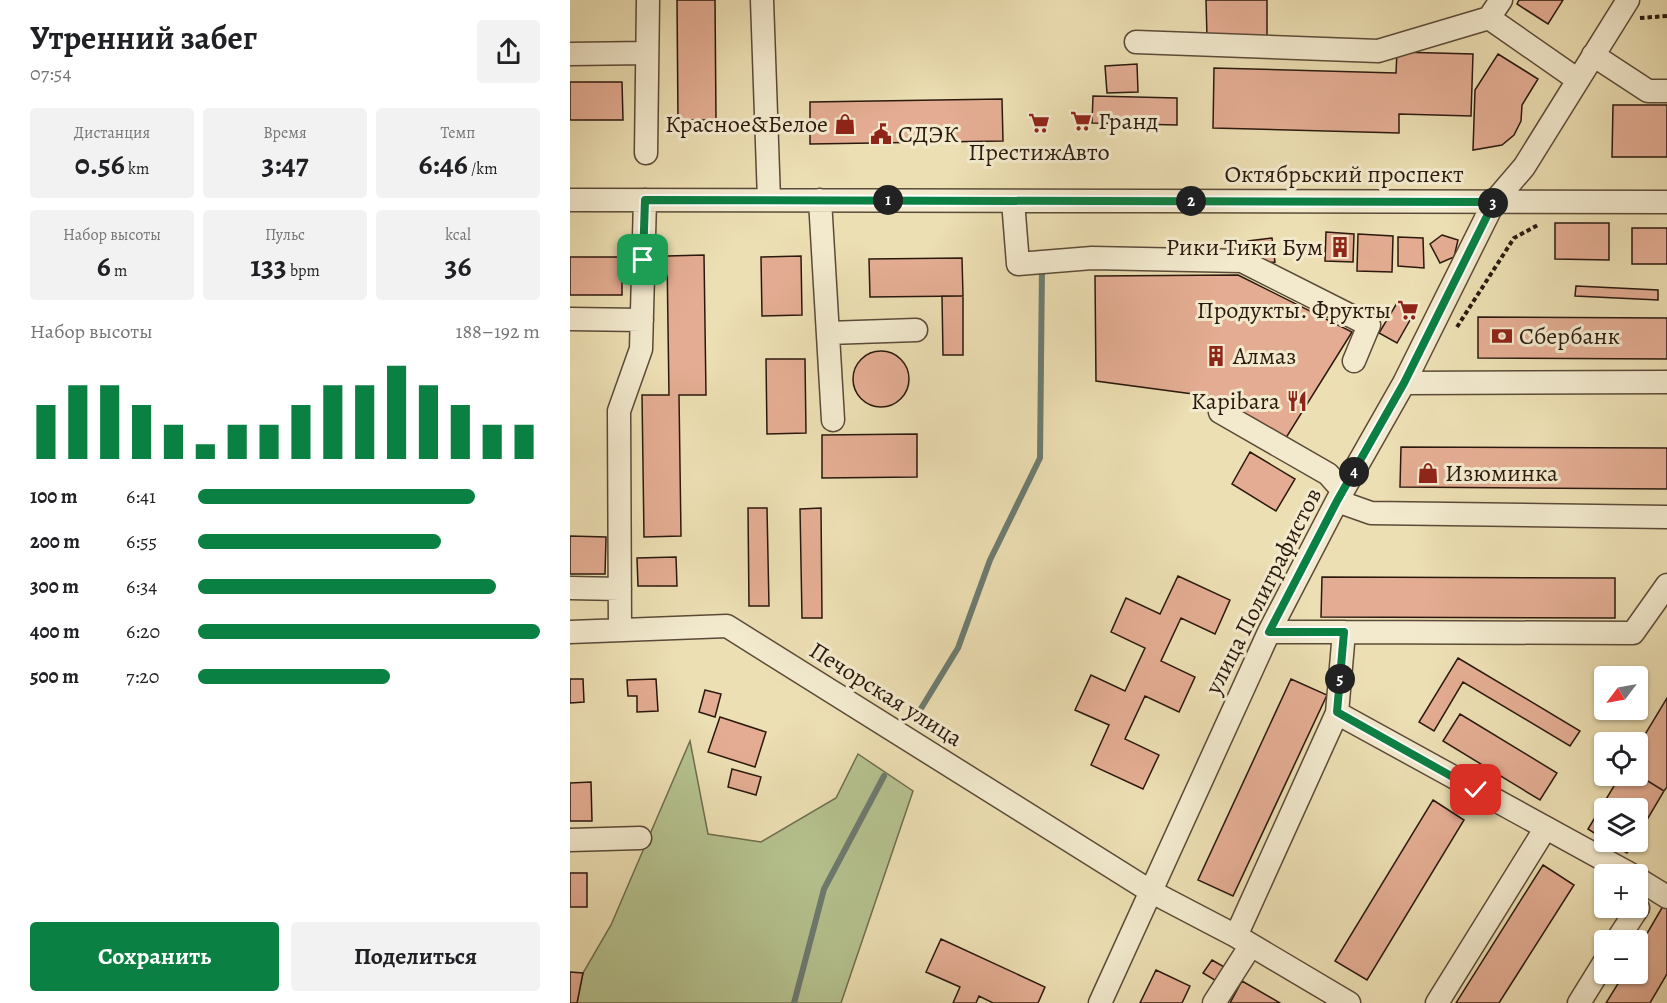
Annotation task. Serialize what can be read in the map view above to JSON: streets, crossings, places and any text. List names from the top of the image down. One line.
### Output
{"streets":{"street":["Октябрьский проспект","улица Полиграфистов","Печорская улица"]},"crossings":[["Октябрьский проспект","улица Полиграфистов"],["улица Полиграфистов","Печорская улица"]],"places":{"supermarket":["Гранд","ПрестижАвто","Продукты. Фрукты"],"shop":["Красное&Белое","Изюминка"],"public building":["СДЭК"],"building":["Рики Тики Бум","Алмаз"],"bank":["Сбербанк"],"restaurant":["Kapibara"]},"north":"bottom left","page":{"heading":["Утренний забег","07:54"],"stats":[["Дистанция","0.56 km"],["Время","3:47"],["Темп","6:46 /km"],["Набор высоты","6 m"],["Пульс","133 bpm"],["kcal","36"]],"pins":["1","2","3","4","5"],"chart":["Набор высоты","188–192 m"],"list":[{"name":"100 m","note":"6:41"},{"name":"200 m","note":"6:55"},{"name":"300 m","note":"6:34"},{"name":"400 m","note":"6:20"},{"name":"500 m","note":"7:20"}],"map_buttons":["+","−"],"buttons":["Сохранить","Поделиться"]}}
